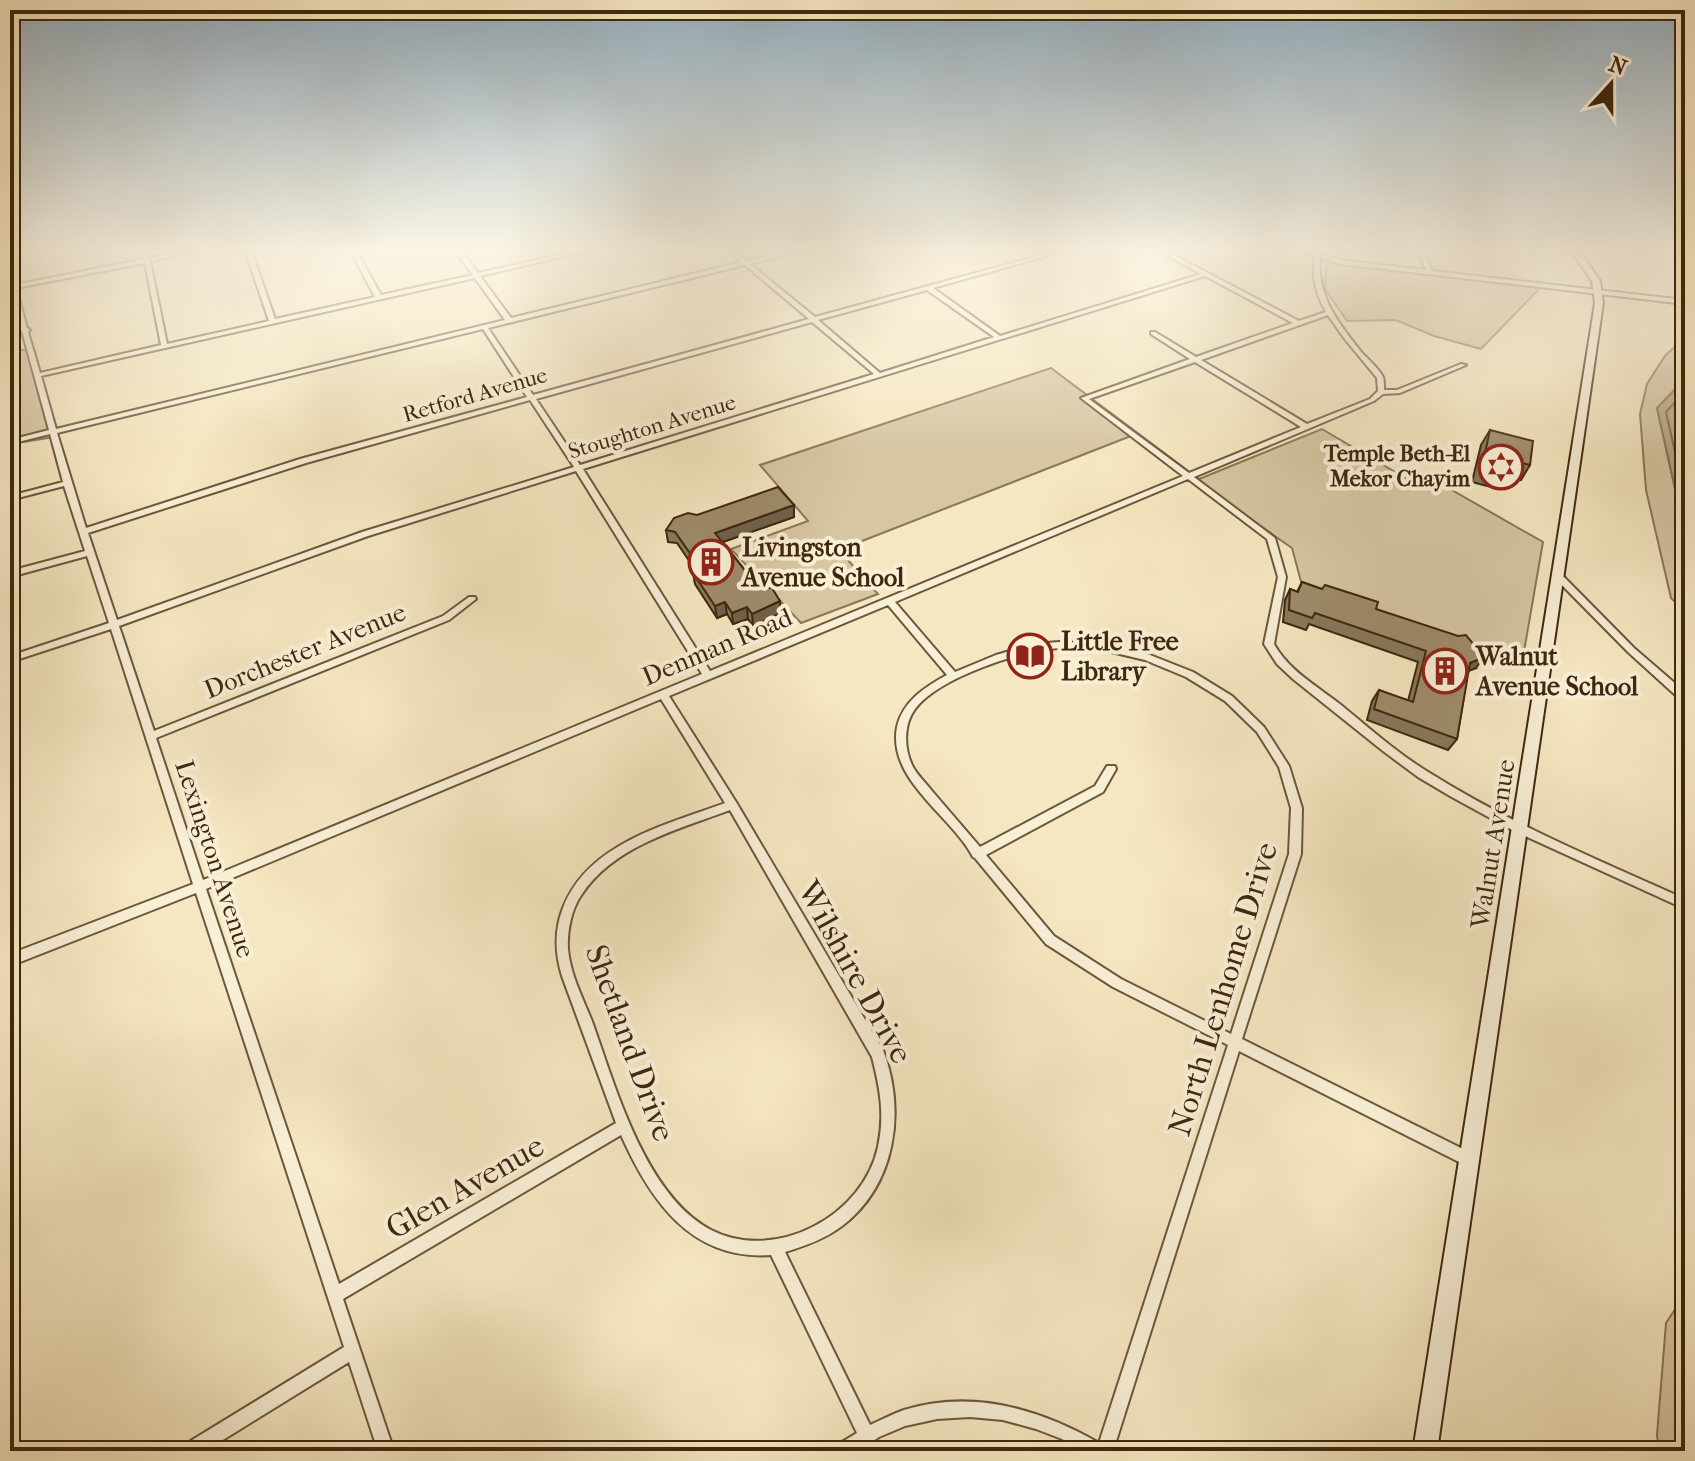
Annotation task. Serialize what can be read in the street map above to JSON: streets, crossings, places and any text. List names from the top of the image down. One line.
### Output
{"streets":{"street":["Retford Avenue","Stoughton Avenue","Denman Road","Dorchester Avenue","Walnut Avenue","Lexington Avenue","Wilshire Drive","North Lenhome Drive","Shetland Drive","Glen Avenue"]},"crossings":[["Retford Avenue","Lexington Avenue"],["Stoughton Avenue","Lexington Avenue"],["Denman Road","Lexington Avenue"],["Denman Road","Wilshire Drive"],["Dorchester Avenue","Lexington Avenue"],["Walnut Avenue","North Lenhome Drive"],["Lexington Avenue","Glen Avenue"],["Wilshire Drive","Shetland Drive"],["Shetland Drive","Glen Avenue"]],"places":{"synagogue":["Temple Beth-El Mekor Chayim"],"building":["Livingston Avenue School","Walnut Avenue School"],"library":["Little Free Library"]},"north":"top"}
